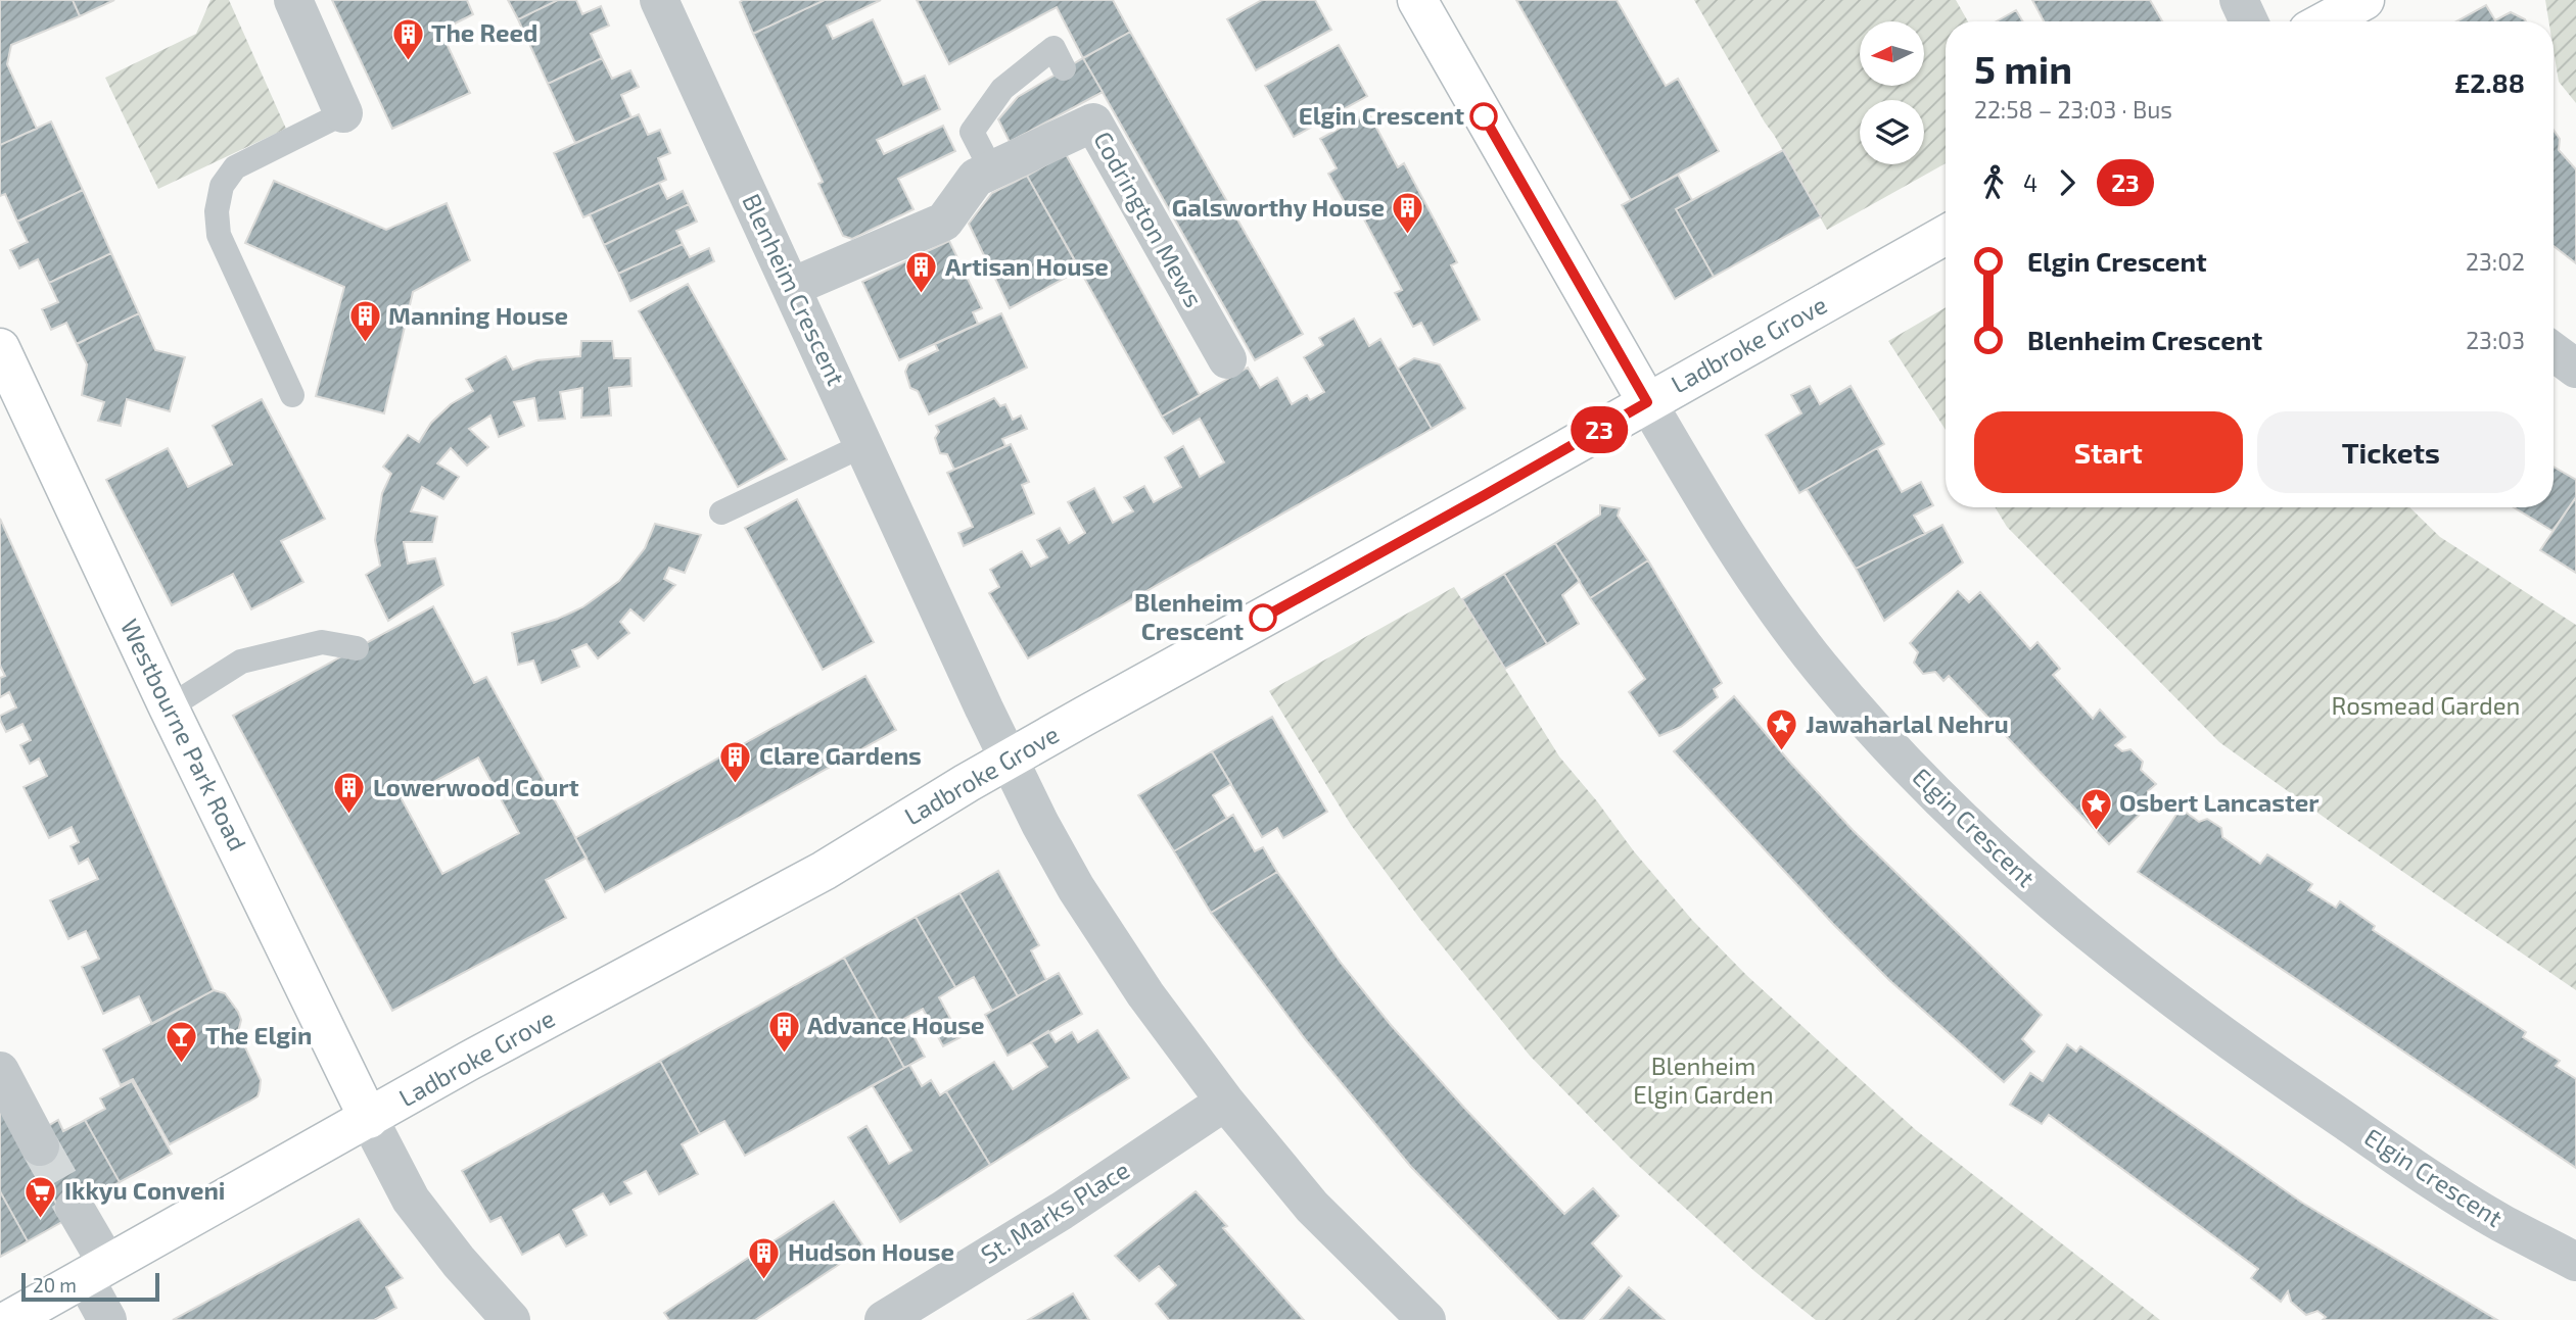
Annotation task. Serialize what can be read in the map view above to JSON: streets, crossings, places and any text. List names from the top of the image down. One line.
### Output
{"streets":{"main road":["Ladbroke Grove","Westbourne Park Road","Elgin Crescent"],"street":["Codrington Mews","Blenheim Crescent","St. Marks Place"]},"crossings":[["Codrington Mews","Blenheim Crescent"],["Blenheim Crescent","Ladbroke Grove"],["Blenheim Crescent","St. Marks Place"],["Ladbroke Grove","Westbourne Park Road"],["Ladbroke Grove","Elgin Crescent"]],"parks":["Rosmead Garden","Blenheim Elgin Garden"],"places":{"building":["The Reed","Galsworthy House","Artisan House","Manning House","Clare Gardens","Lowerwood Court","Advance House","Hudson House"],"other":["Elgin Crescent","Blenheim Crescent"],"place":["Jawaharlal Nehru","Osbert Lancaster"],"bar":["The Elgin"],"supermarket":["Ikkyu Conveni"]},"lines":["bus line 23"],"scale_bar":"20 m","north":"left","page":{"on_map":"23","heading":["5 min","22:58 – 23:03 · Bus","£2.88"],"legs":["4","23"],"list":[{"name":"Elgin Crescent","value":"23:02"},{"name":"Blenheim Crescent","value":"23:03"}],"buttons":["Start","Tickets"],"scale":"20 m"}}
